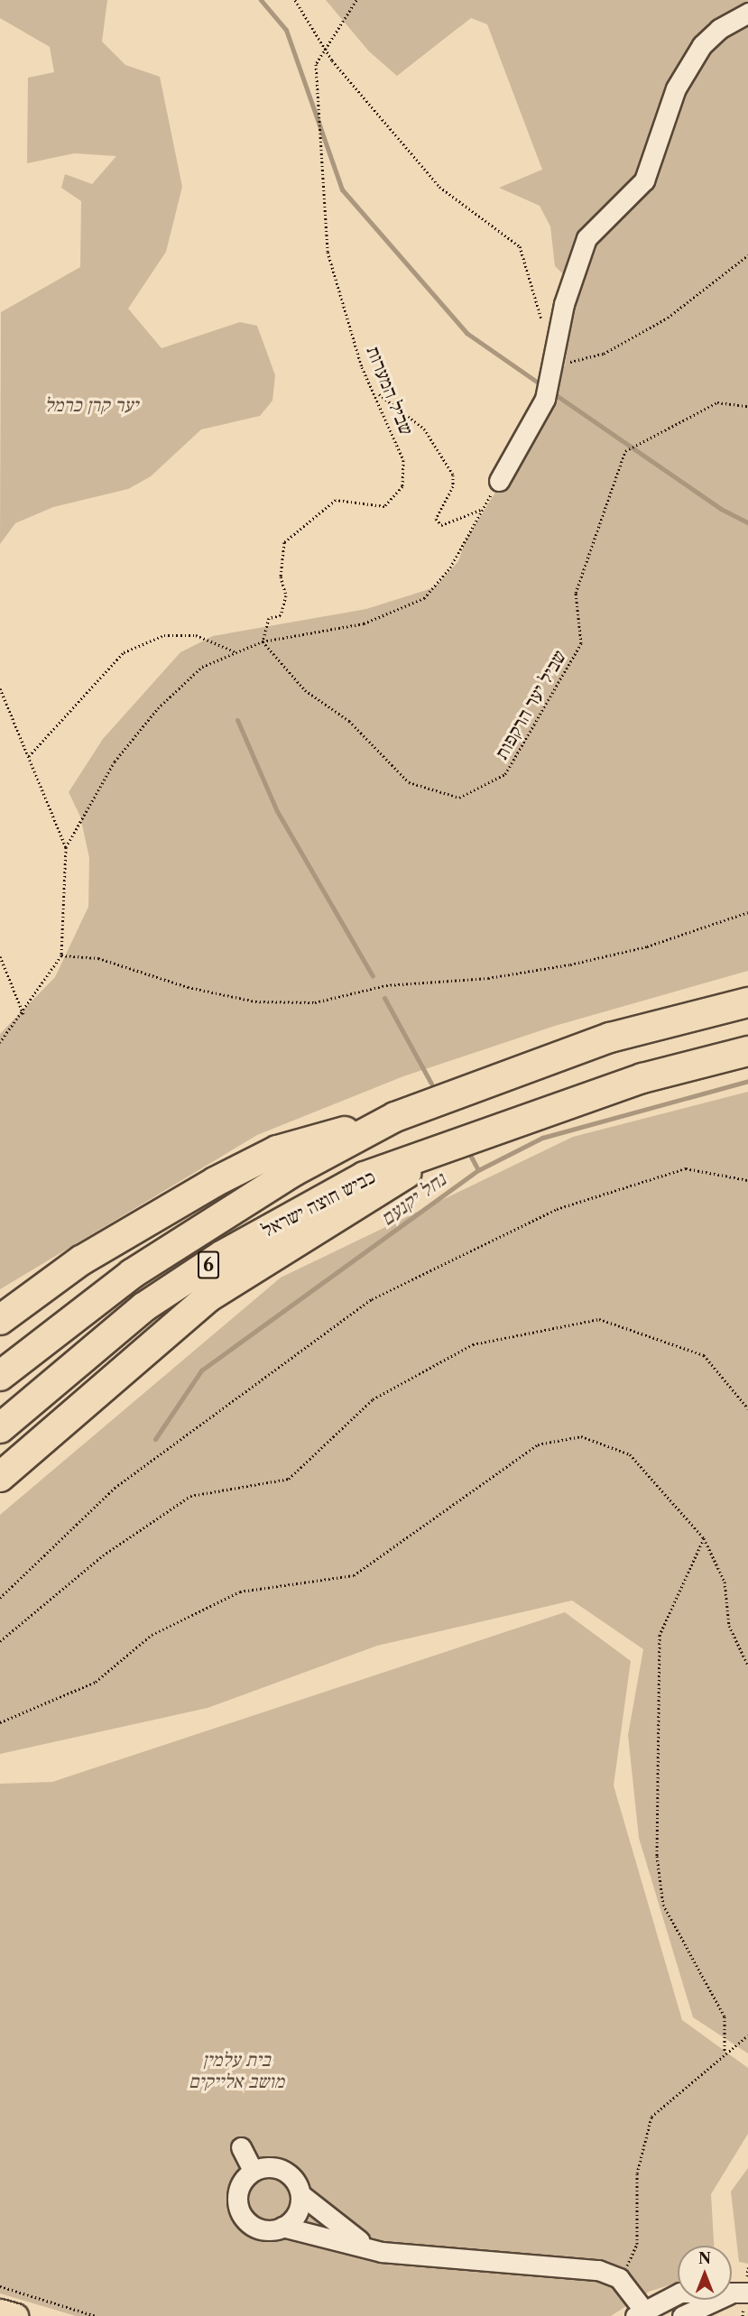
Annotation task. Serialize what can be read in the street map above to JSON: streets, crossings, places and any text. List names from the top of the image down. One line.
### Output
{"streets":{"highway":["כביש חוצה ישראל","6"],"path":["שביל המערות","שביל יער הרקפות"]},"crossings":[["שביל המערות","שביל יער הרקפות"]],"water":["נחל יקנעם"],"parks":["יער קרן כרמל","בית עלמין מושב אלייקים"],"north":"top"}
